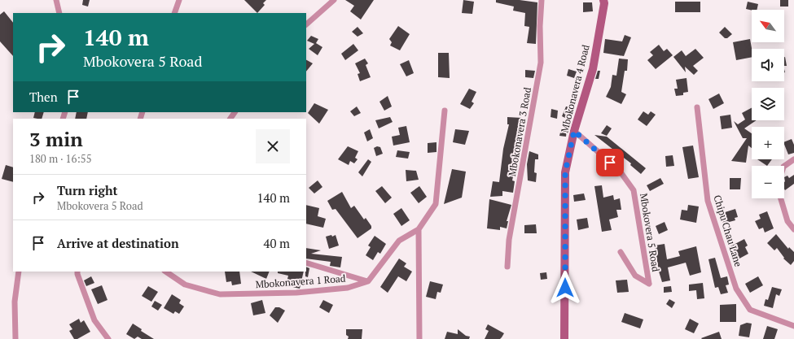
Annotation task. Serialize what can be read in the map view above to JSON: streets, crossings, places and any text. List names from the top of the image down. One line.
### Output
{"streets":{"street":["Mbokonavera 4 Road","Mbokonavera 3 Road","Chipu Chau Lane","Mbokovera 5 Road","Mbokonavera 1 Road"]},"crossings":[["Mbokonavera 4 Road","Mbokovera 5 Road"]],"north":"top left","page":{"map_buttons":["+","−"],"turn":["140 m","Mbokovera 5 Road"],"then":"Then","heading":["3 min","180 m · 16:55"],"list":[{"name":"Turn right","note":"Mbokovera 5 Road","value":"140 m"},{"name":"Arrive at destination","value":"40 m"}]}}
